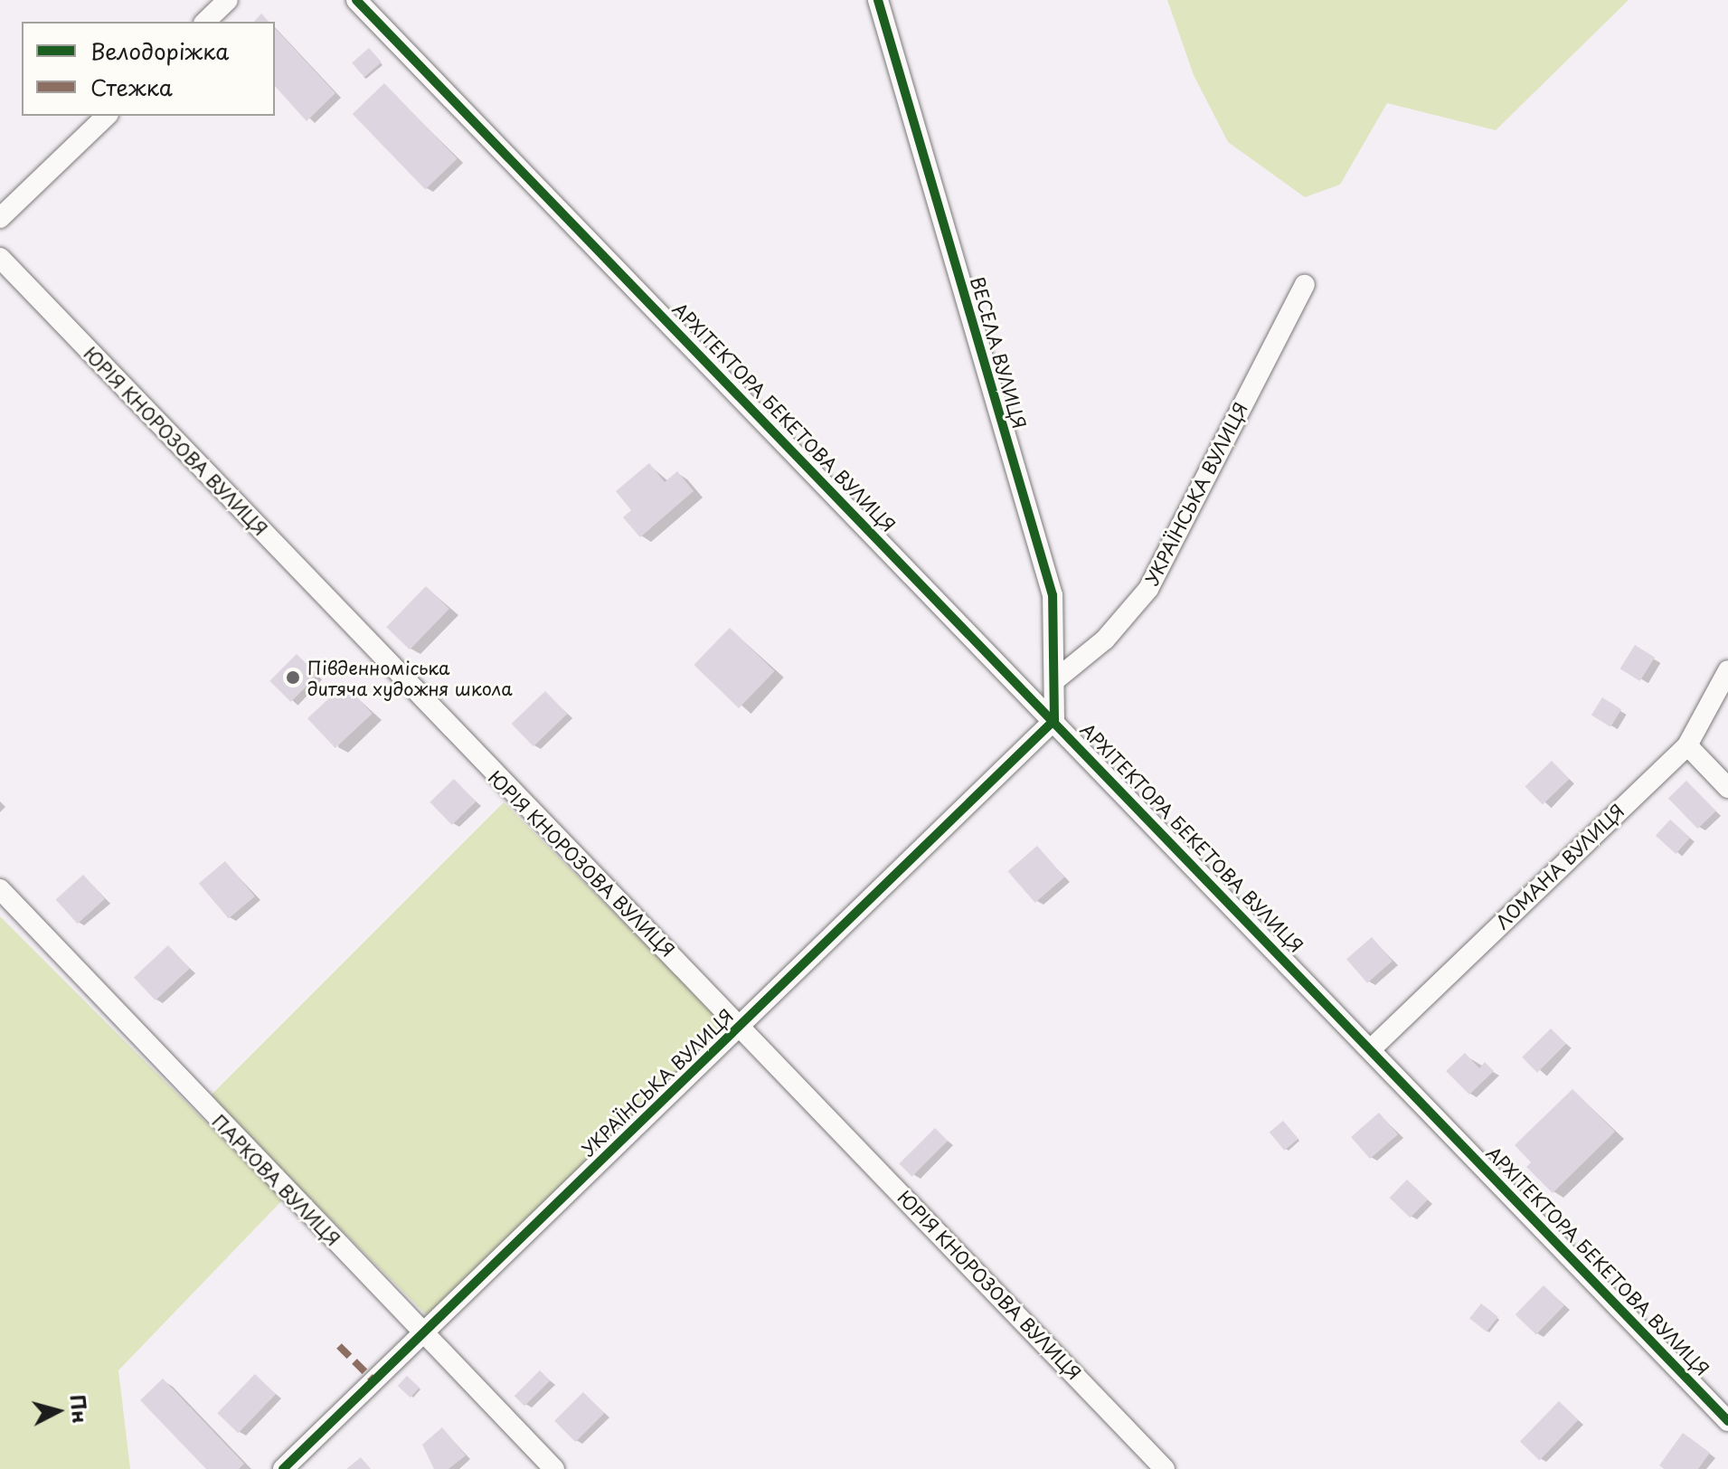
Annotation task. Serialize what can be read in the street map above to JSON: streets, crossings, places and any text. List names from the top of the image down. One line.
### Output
{"streets":{"street":["ВЕСЕЛА ВУЛИЦЯ","АРХІТЕКТОРА БЕКЕТОВА ВУЛИЦЯ","ЮРІЯ КНОРОЗОВА ВУЛИЦЯ","УКРАЇНСЬКА ВУЛИЦЯ","ЛОМАНА ВУЛИЦЯ","ПАРКОВА ВУЛИЦЯ"]},"crossings":[["ВЕСЕЛА ВУЛИЦЯ","АРХІТЕКТОРА БЕКЕТОВА ВУЛИЦЯ"],["ВЕСЕЛА ВУЛИЦЯ","УКРАЇНСЬКА ВУЛИЦЯ"],["АРХІТЕКТОРА БЕКЕТОВА ВУЛИЦЯ","УКРАЇНСЬКА ВУЛИЦЯ"],["АРХІТЕКТОРА БЕКЕТОВА ВУЛИЦЯ","ЛОМАНА ВУЛИЦЯ"],["ЮРІЯ КНОРОЗОВА ВУЛИЦЯ","УКРАЇНСЬКА ВУЛИЦЯ"],["УКРАЇНСЬКА ВУЛИЦЯ","ПАРКОВА ВУЛИЦЯ"]],"places":["Південноміська дитяча художня школа"],"legend":["Велодоріжка","Стежка"],"north":"right"}
